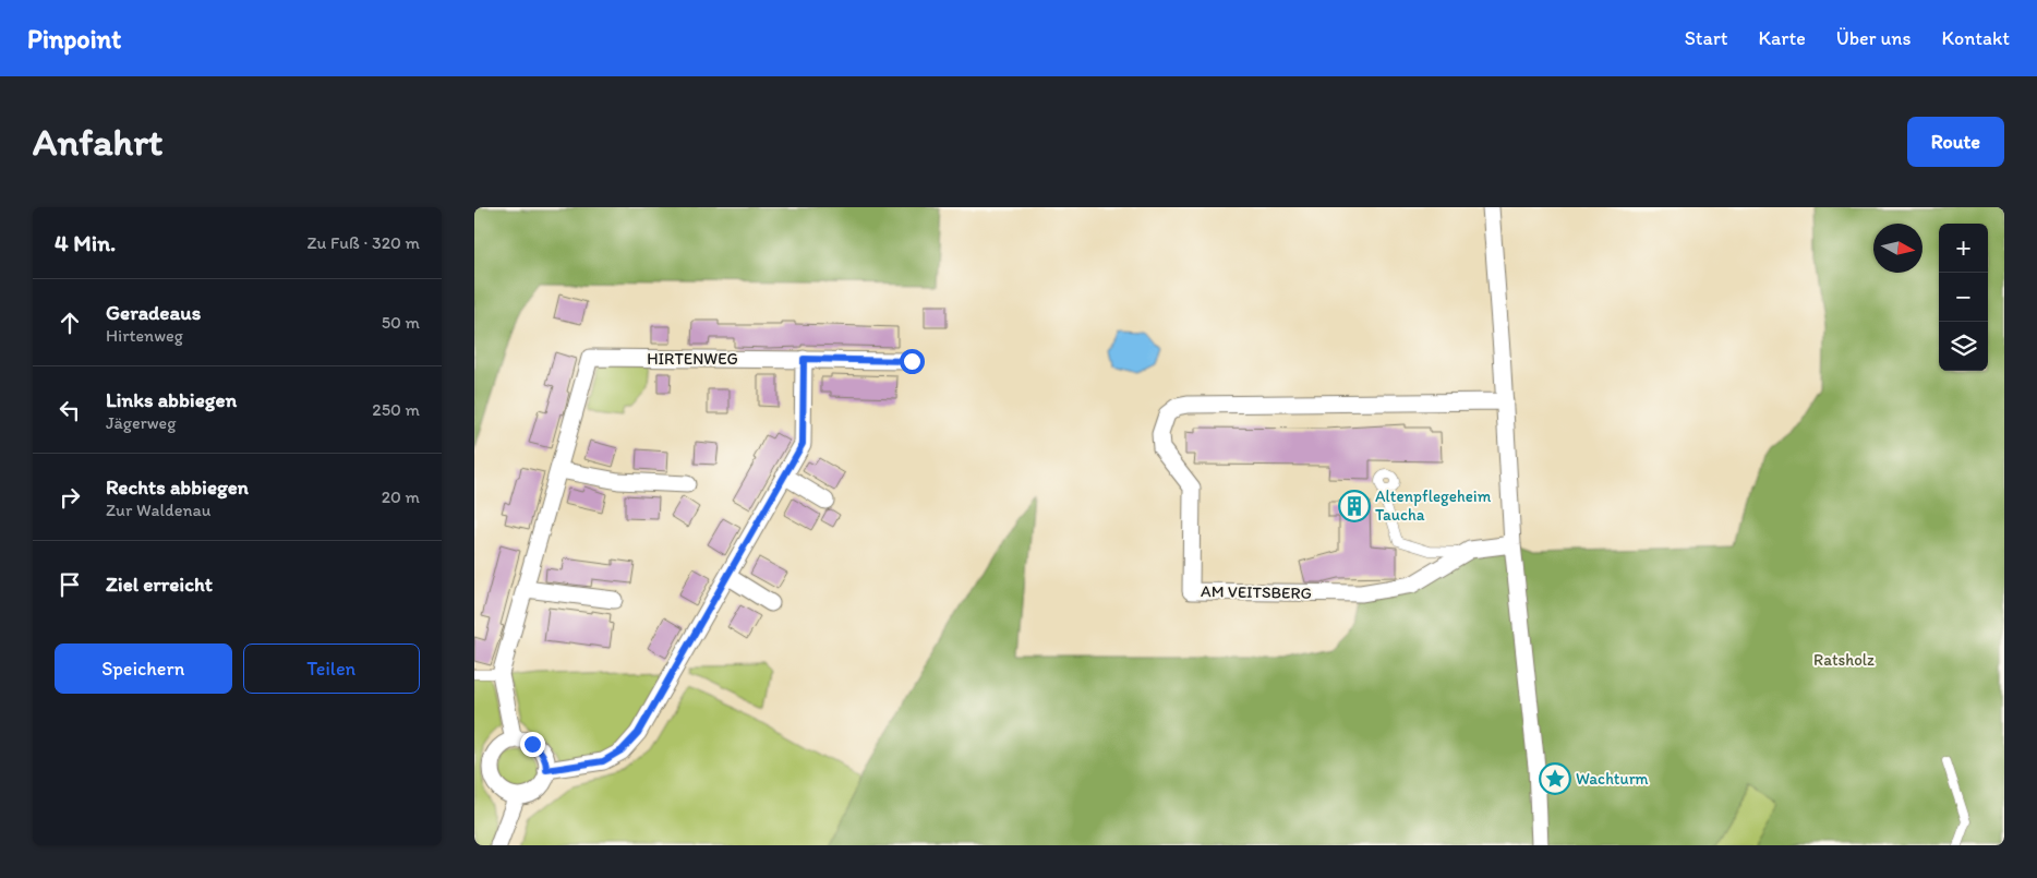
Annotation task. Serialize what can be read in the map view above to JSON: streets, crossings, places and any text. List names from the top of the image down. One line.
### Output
{"streets":{"street":["HIRTENWEG","AM VEITSBERG"]},"parks":["Ratsholz"],"places":{"building":["Altenpflegeheim Taucha"],"place":["Wachturm"]},"north":"right","page":{"header":"Pinpoint","nav":["Start","Karte","Über uns","Kontakt"],"buttons":["Route",["Speichern","Teilen"]],"title":"Anfahrt","heading":["4 Min.","Zu Fuß · 320 m"],"map_buttons":["+","−"],"list":[["Geradeaus","Hirtenweg","50 m"],["Links abbiegen","Jägerweg","250 m"],["Rechts abbiegen","Zur Waldenau","20 m"],"Ziel erreicht"]}}
